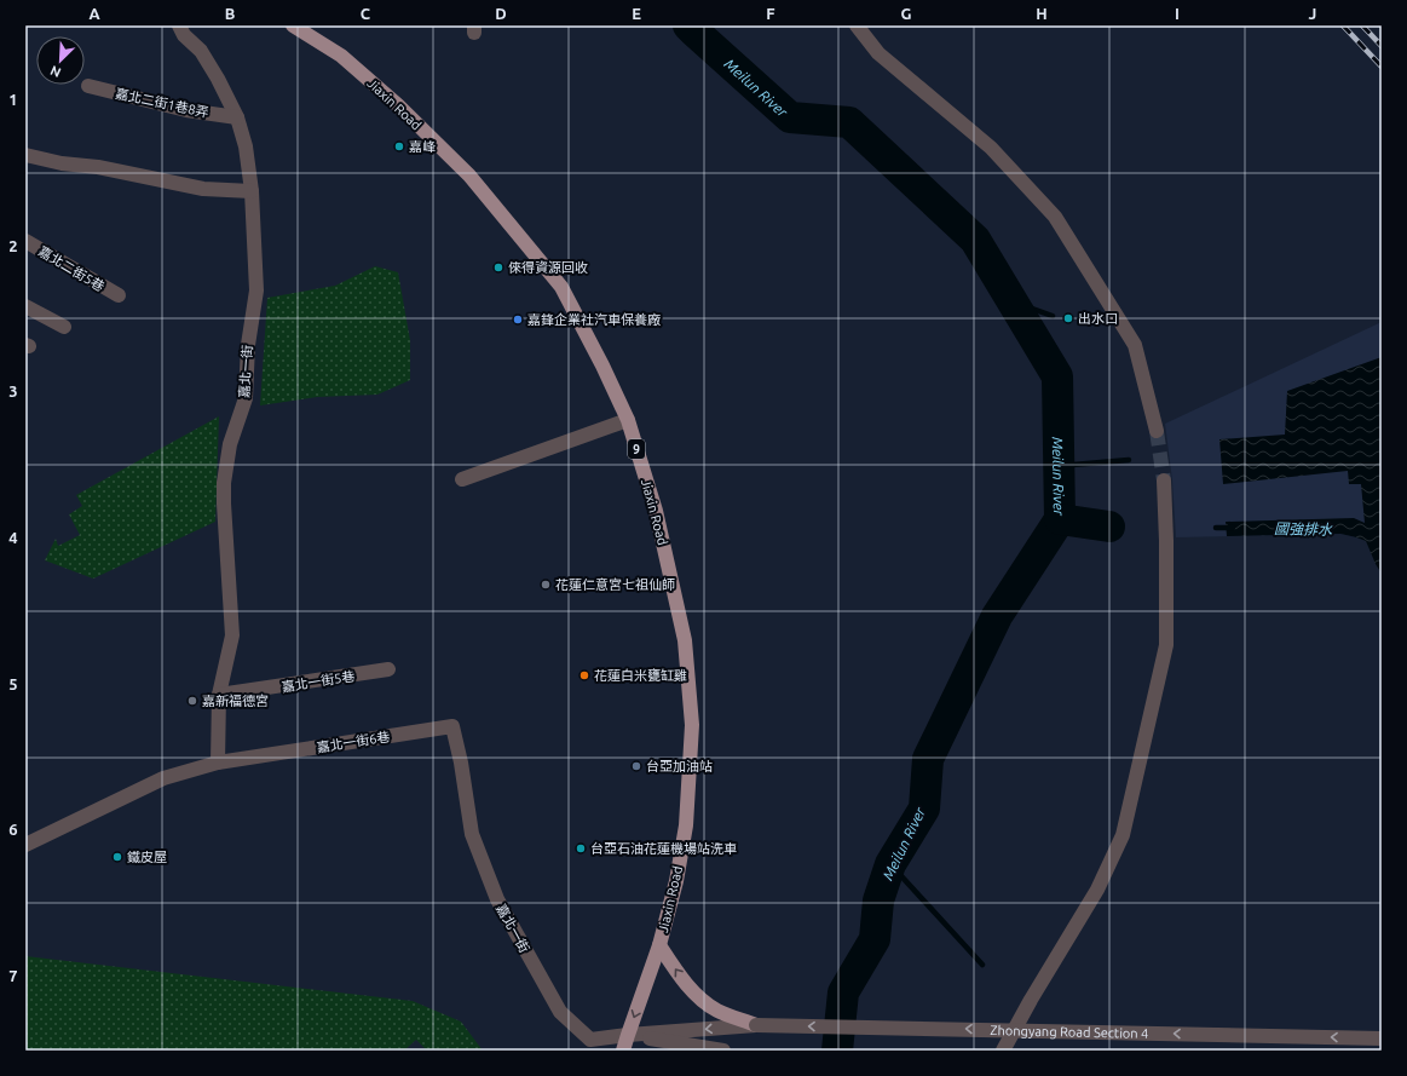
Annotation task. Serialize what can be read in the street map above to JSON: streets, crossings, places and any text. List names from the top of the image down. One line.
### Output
{"streets":{"main road":["Jiaxin Road","9"],"street":["嘉北二街1巷8弄","嘉北二街5巷","嘉北一街","嘉北一街5巷","嘉北一街6巷","Zhongyang Road Section 4"]},"crossings":[["嘉北二街1巷8弄","嘉北一街"],["Jiaxin Road","嘉北一街"],["Jiaxin Road","Zhongyang Road Section 4"],["嘉北一街","嘉北一街5巷"],["嘉北一街","嘉北一街6巷"],["嘉北一街","Zhongyang Road Section 4"]],"one_way":["Zhongyang Road Section 4"],"water":["Meilun River","國強排水"],"places":["嘉峰","倈得資源回收","出水口","嘉鋒企業社汽車保養廠","花蓮仁意宮七祖仙師","花蓮白米甕缸雞","嘉新福德宮","台亞加油站","台亞石油花蓮機場站洗車","鐵皮屋"],"north":"bottom left","grid":{"columns":["A","B","C","D","E","F","G","H","I","J"],"rows":["1","2","3","4","5","6","7"]}}
